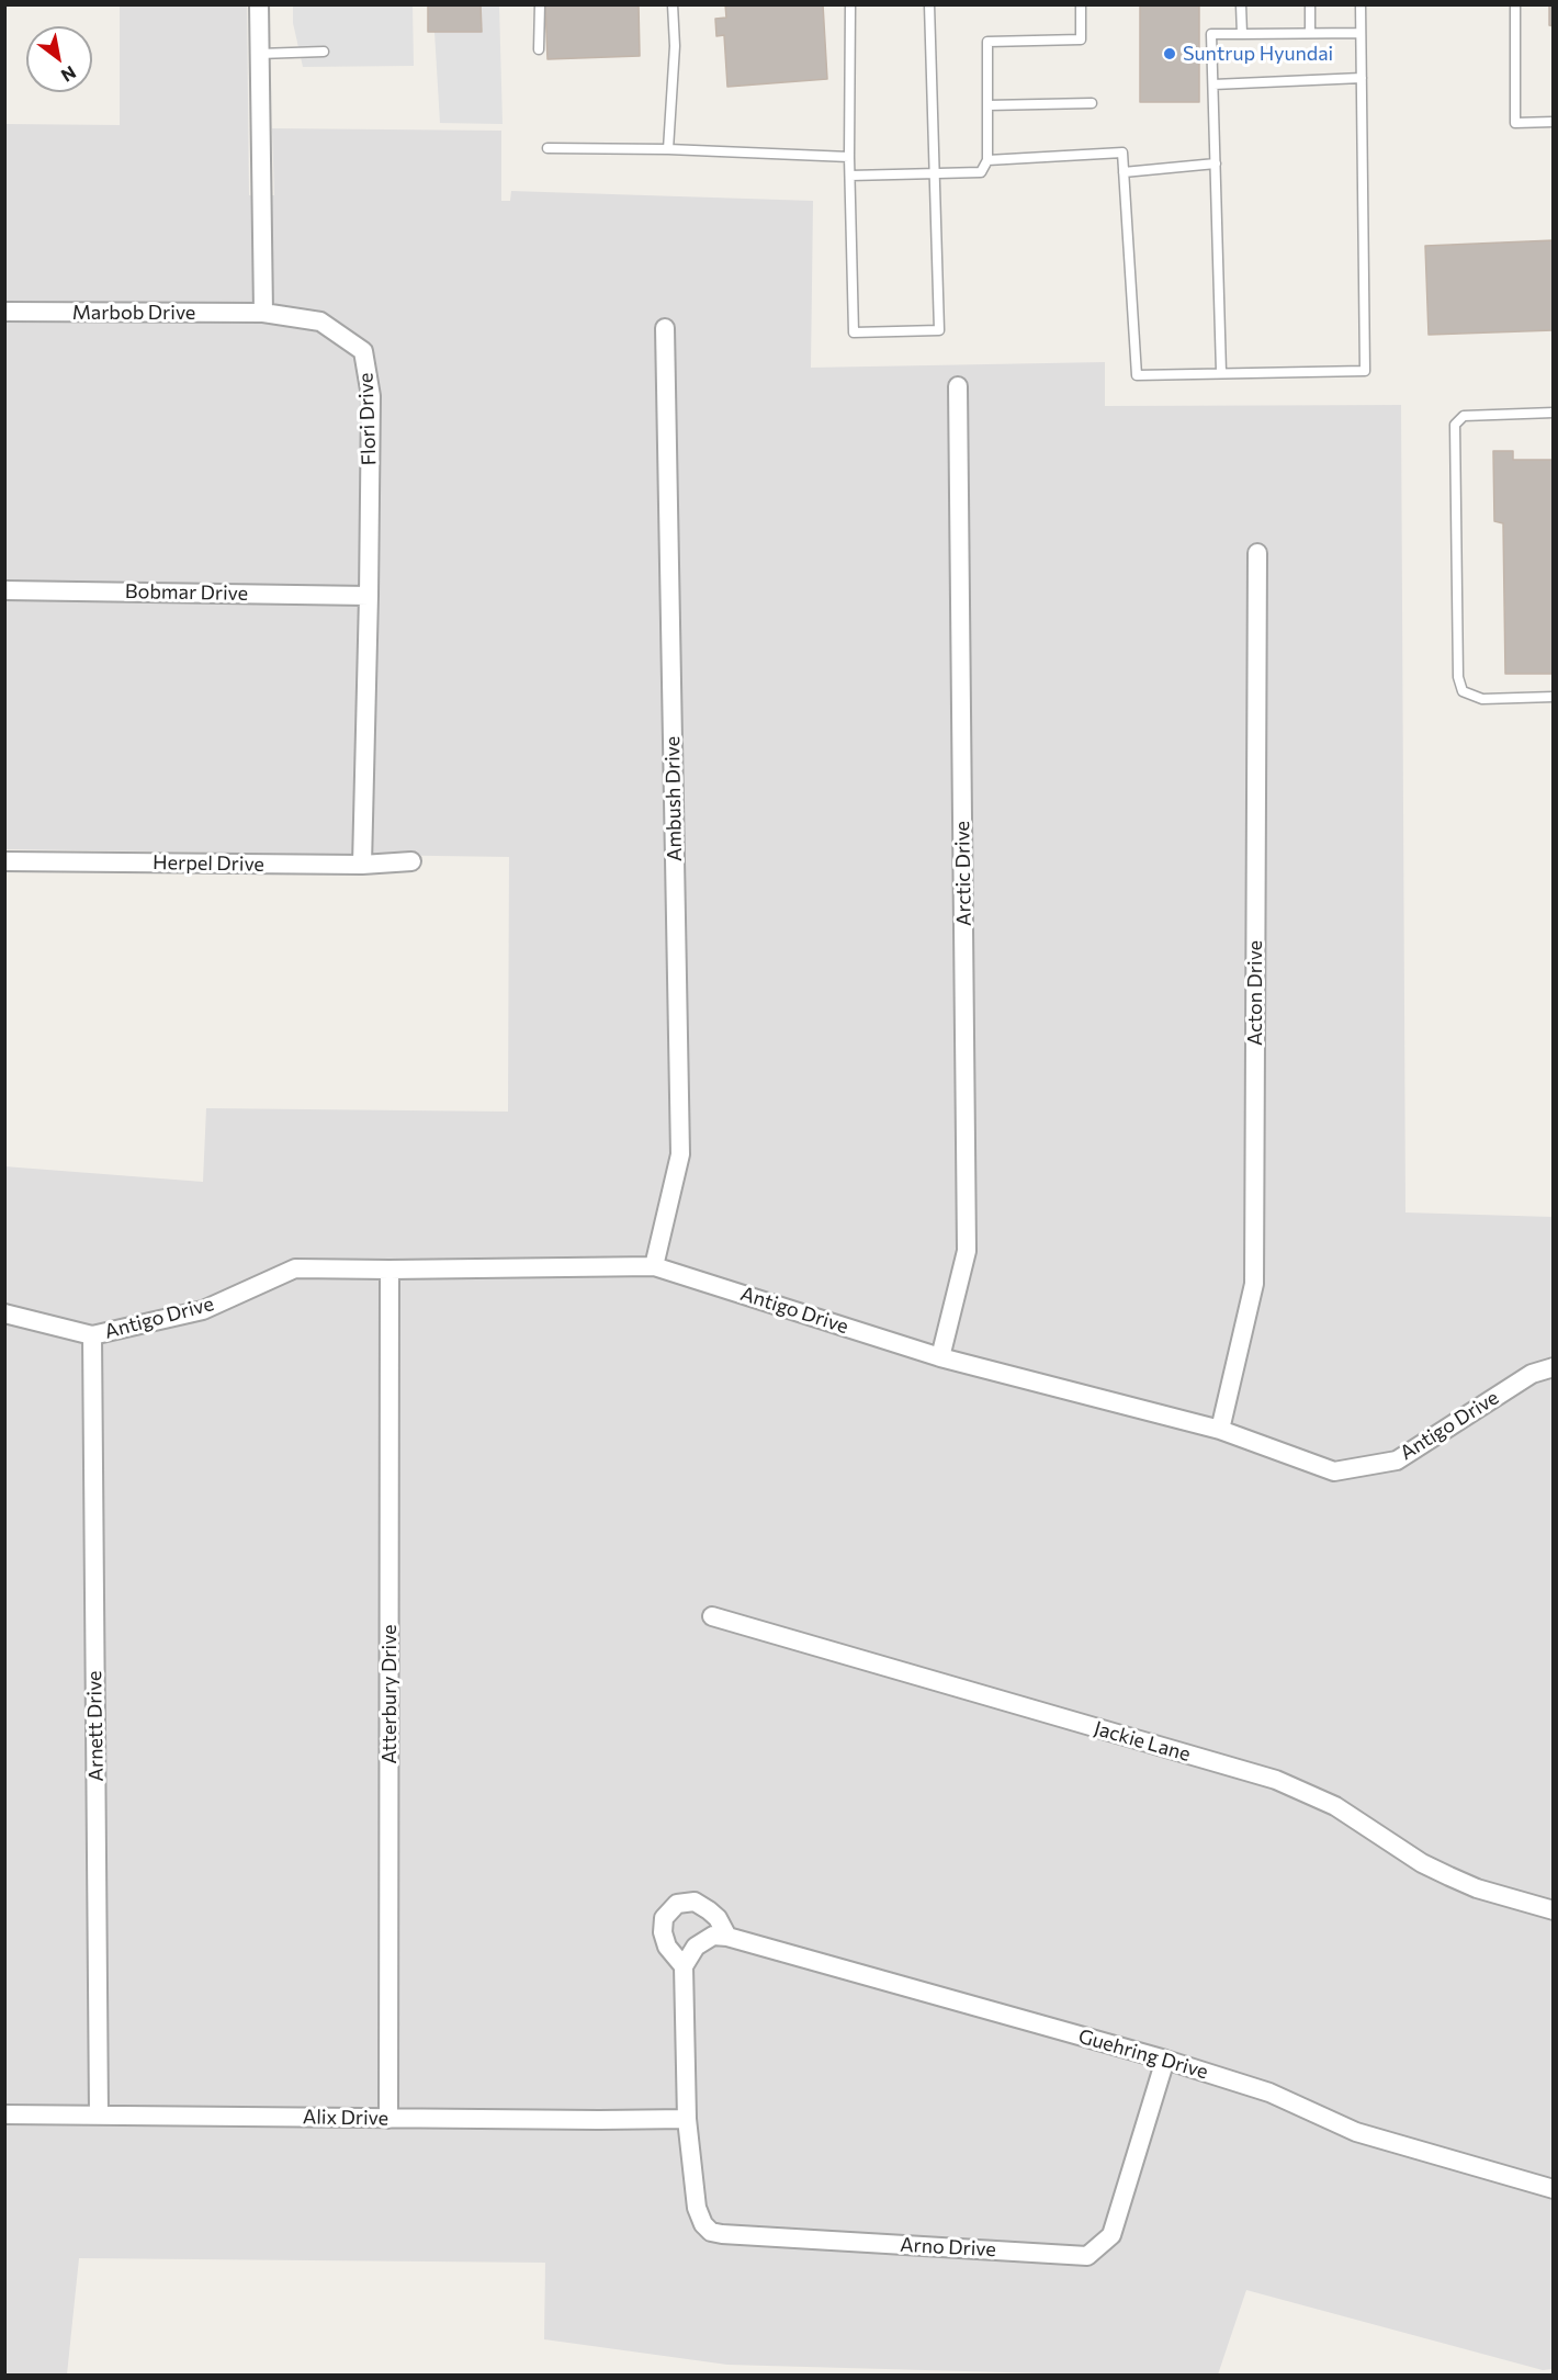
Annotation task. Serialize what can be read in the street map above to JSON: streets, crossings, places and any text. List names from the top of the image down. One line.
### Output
{"streets":{"street":["Marbob Drive","Flori Drive","Bobmar Drive","Ambush Drive","Herpel Drive","Arctic Drive","Acton Drive","Antigo Drive","Atterbury Drive","Arnett Drive","Jackie Lane","Guehring Drive","Alix Drive","Arno Drive"]},"crossings":[["Marbob Drive","Flori Drive"],["Flori Drive","Bobmar Drive"],["Flori Drive","Herpel Drive"],["Ambush Drive","Antigo Drive"],["Arctic Drive","Antigo Drive"],["Acton Drive","Antigo Drive"],["Antigo Drive","Atterbury Drive"],["Antigo Drive","Arnett Drive"],["Atterbury Drive","Alix Drive"],["Arnett Drive","Alix Drive"],["Guehring Drive","Arno Drive"],["Alix Drive","Arno Drive"]],"places":["Suntrup Hyundai"],"north":"bottom right"}
